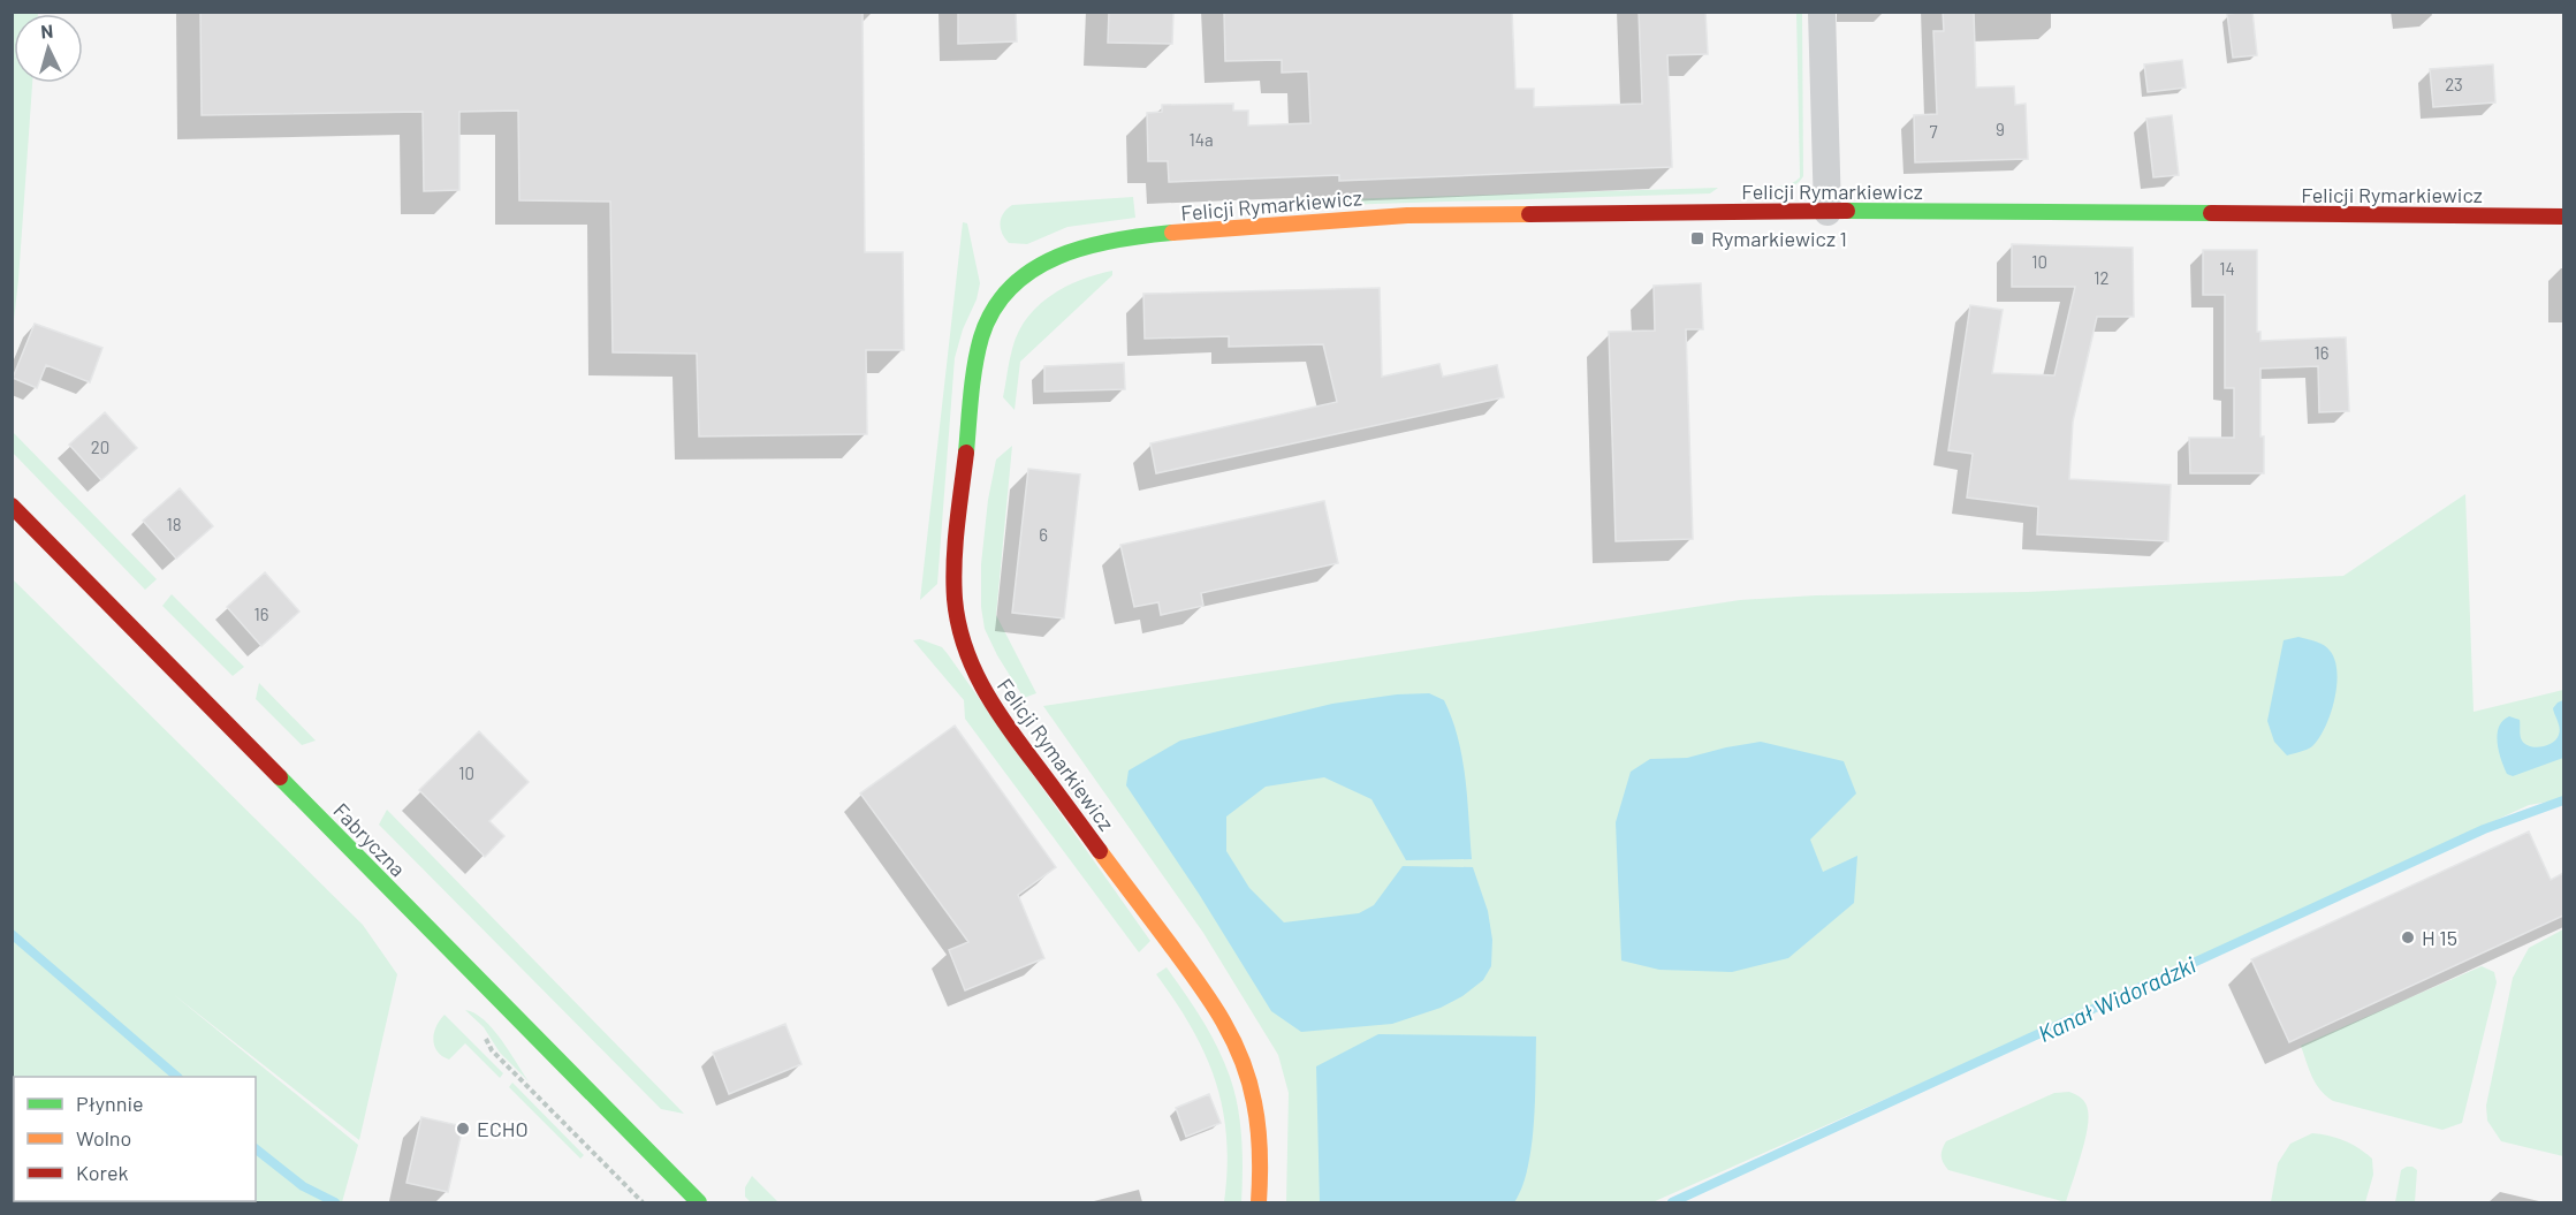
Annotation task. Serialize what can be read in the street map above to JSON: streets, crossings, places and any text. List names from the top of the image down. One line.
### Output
{"streets":{"street":["Felicji Rymarkiewicz","Fabryczna"]},"water":["Kanał Widoradzki"],"places":{"transit":["Rymarkiewicz 1"],"other":["H 15","ECHO"]},"house_numbers":["23","9","7","14a","10","14","12","16","20","18","6","16","10"],"legend":["Płynnie","Wolno","Korek"],"north":"top"}
